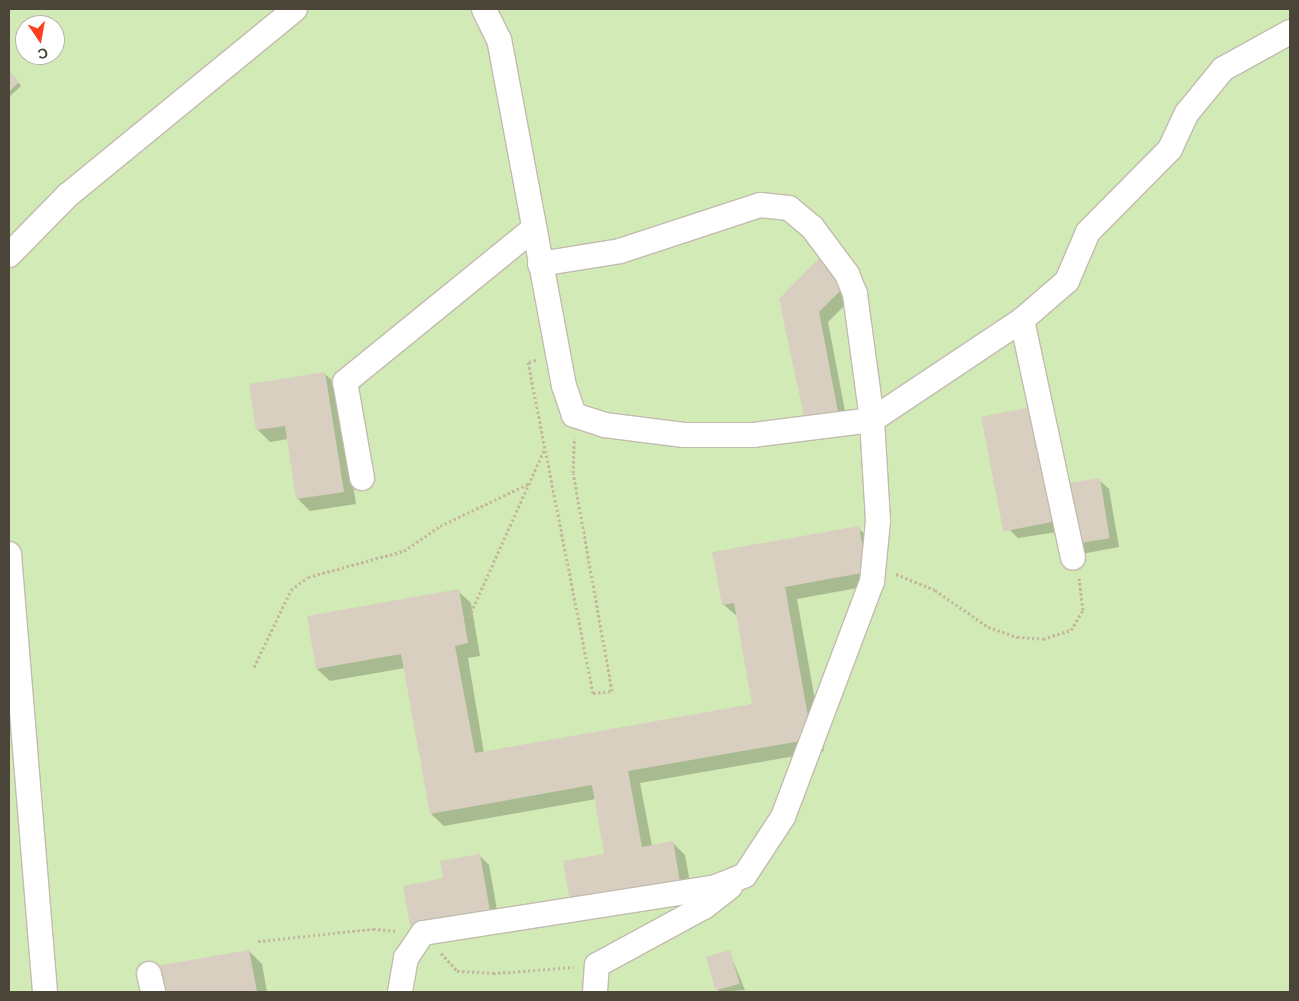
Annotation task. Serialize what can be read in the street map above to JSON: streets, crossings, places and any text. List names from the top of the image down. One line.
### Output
{"north":"bottom"}
